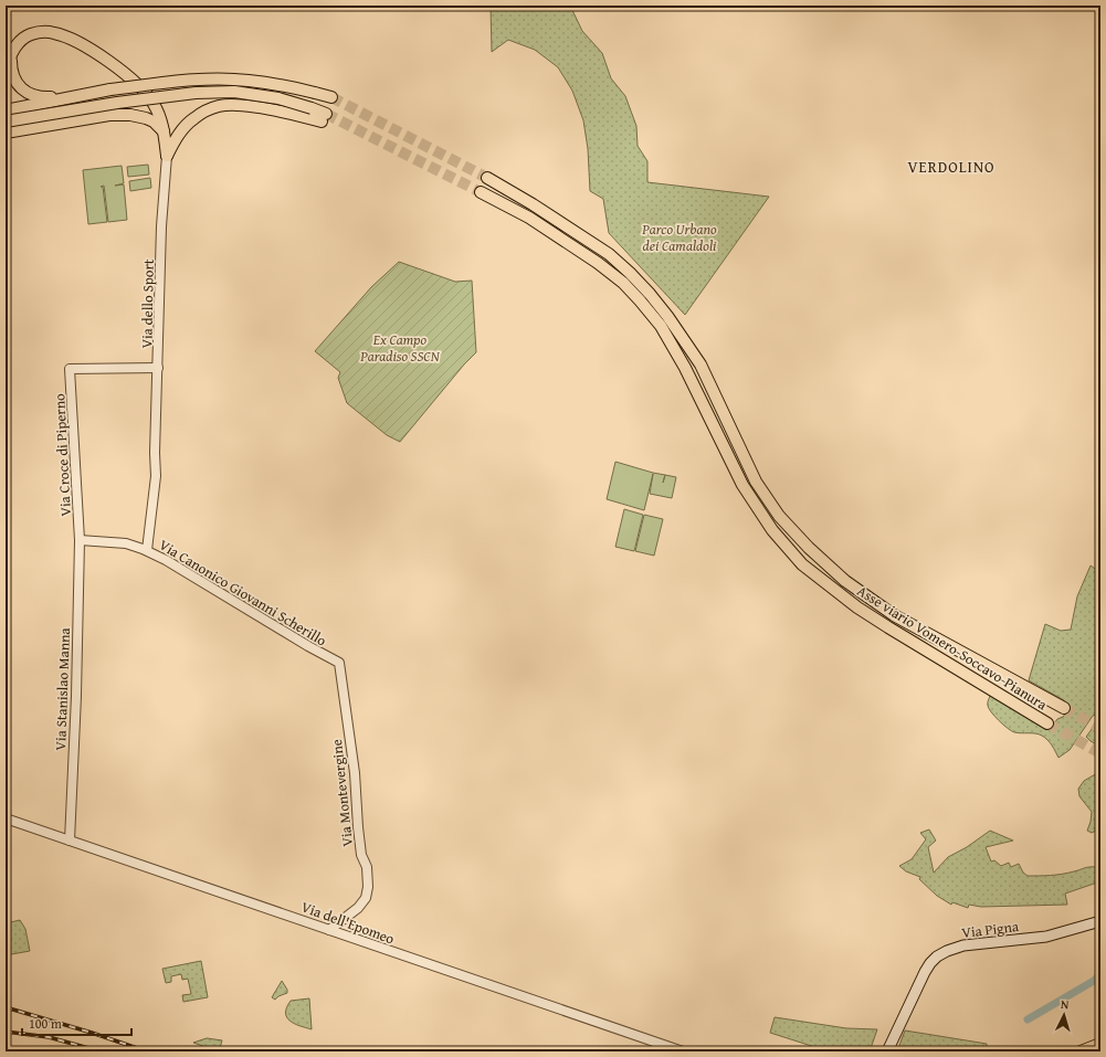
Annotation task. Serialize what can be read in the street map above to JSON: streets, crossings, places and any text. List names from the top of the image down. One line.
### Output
{"streets":{"highway":["Asse viario Vomero-Soccavo-Pianura"],"main road":["Via Pigna"],"street":["Via dello Sport","Via Croce di Piperno","Via Canonico Giovanni Scherillo","Via Stanislao Manna","Via Montevergine","Via dell'Epomeo"]},"crossings":[["Via dello Sport","Via Croce di Piperno"],["Via dello Sport","Via Canonico Giovanni Scherillo"],["Via Croce di Piperno","Via Canonico Giovanni Scherillo"],["Via Croce di Piperno","Via Stanislao Manna"],["Via Canonico Giovanni Scherillo","Via Stanislao Manna"],["Via Canonico Giovanni Scherillo","Via Montevergine"],["Via Stanislao Manna","Via dell'Epomeo"],["Via Montevergine","Via dell'Epomeo"]],"districts":["VERDOLINO"],"parks":["Parco Urbano dei Camaldoli","Ex Campo Paradiso SSCN"],"scale_bar":"100 m","north":"top"}
